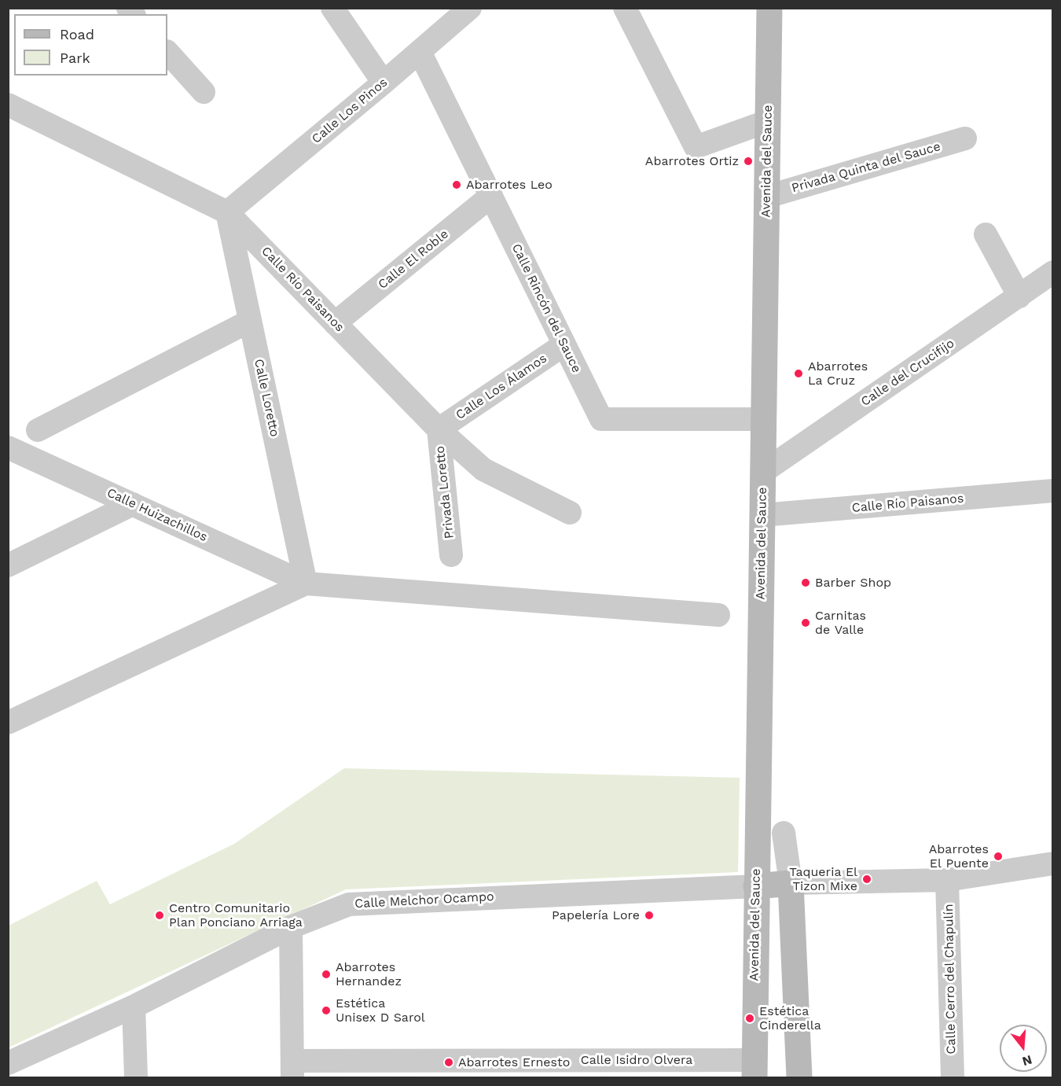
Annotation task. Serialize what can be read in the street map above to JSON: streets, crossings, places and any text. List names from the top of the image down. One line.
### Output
{"streets":{"main road":["Avenida del Sauce","Calle Melchor Ocampo"],"street":["Calle Los Pinos","Privada Quinta del Sauce","Calle El Roble","Calle Río Paisanos","Calle Rincón del Sauce","Calle del Crucifijo","Calle Los Álamos","Calle Loretto","Privada Loretto","Calle Huizachillos","Calle Cerro del Chapulín","Calle Isidro Olvera"]},"crossings":[["Calle Los Pinos","Calle Río Paisanos"],["Calle Los Pinos","Calle Rincón del Sauce"],["Calle Los Pinos","Calle Loretto"],["Avenida del Sauce","Privada Quinta del Sauce"],["Avenida del Sauce","Calle Río Paisanos"],["Avenida del Sauce","Calle Rincón del Sauce"],["Avenida del Sauce","Calle del Crucifijo"],["Avenida del Sauce","Calle Melchor Ocampo"],["Avenida del Sauce","Calle Isidro Olvera"],["Calle El Roble","Calle Río Paisanos"],["Calle El Roble","Calle Rincón del Sauce"],["Calle Río Paisanos","Calle Los Álamos"],["Calle Río Paisanos","Calle Loretto"],["Calle Río Paisanos","Privada Loretto"],["Calle Rincón del Sauce","Calle Los Álamos"],["Calle Los Álamos","Privada Loretto"],["Calle Loretto","Calle Huizachillos"]],"places":["Abarrotes Ortiz","Abarrotes Leo","Abarrotes La Cruz","Barber Shop","Carnitas de Valle","Abarrotes El Puente","Taqueria El Tizon Mixe","Centro Comunitario Plan Ponciano Arriaga","Papelería Lore","Abarrotes Hernandez","Estética Unisex D Sarol","Estética Cinderella","Abarrotes Ernesto"],"legend":["Road","Park"],"north":"bottom"}
